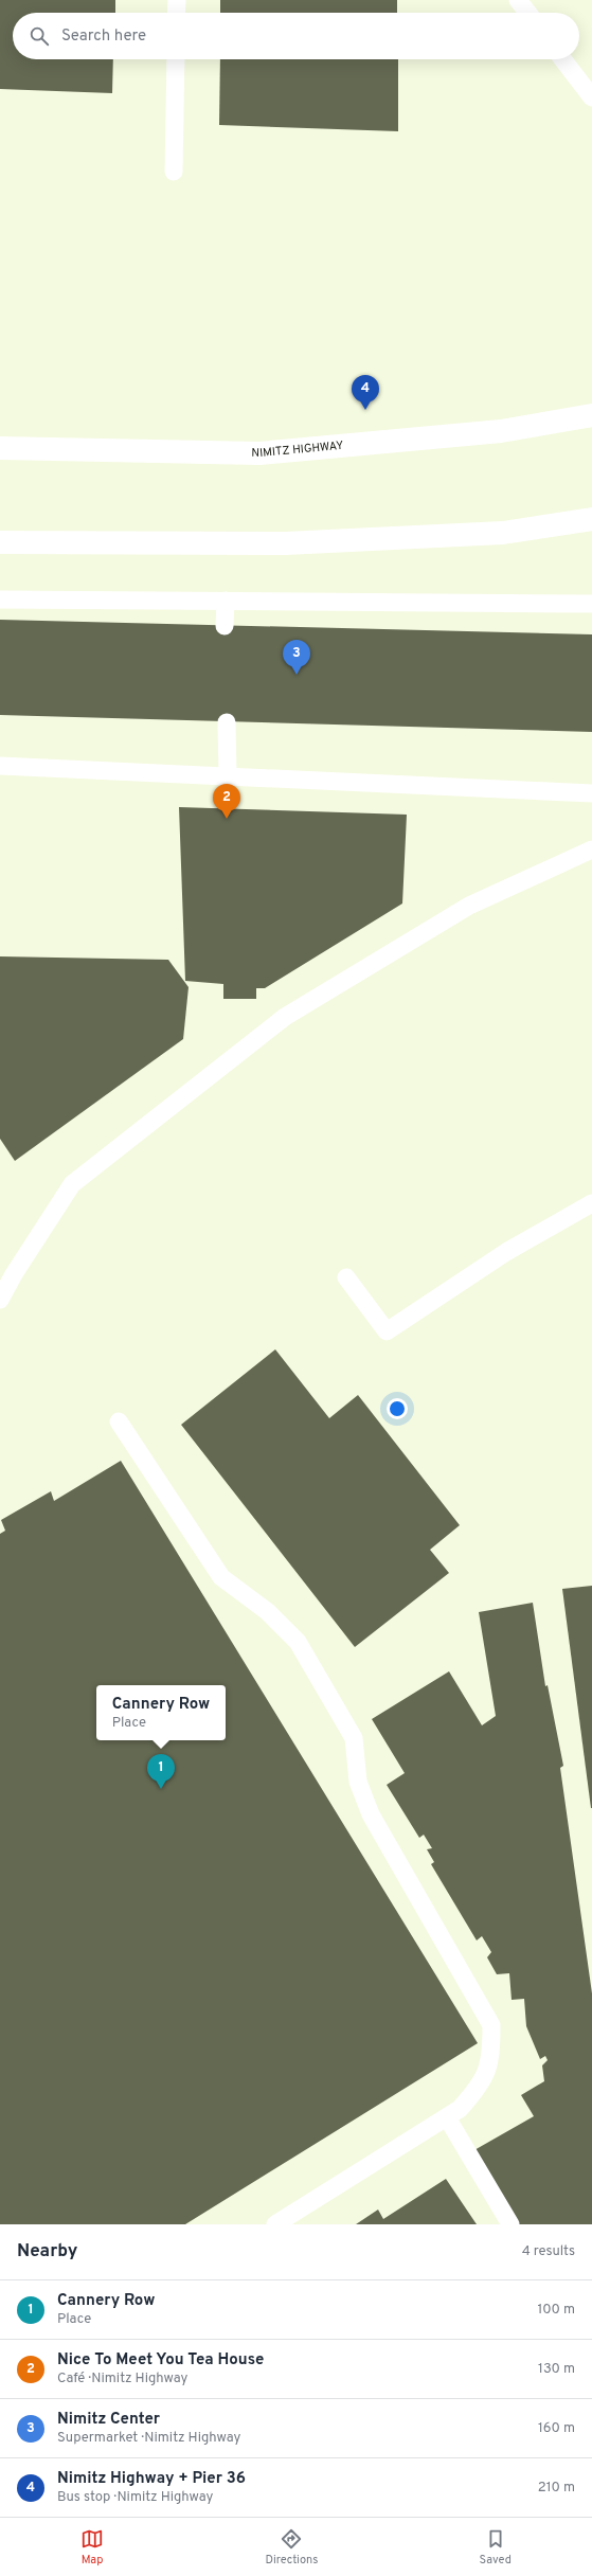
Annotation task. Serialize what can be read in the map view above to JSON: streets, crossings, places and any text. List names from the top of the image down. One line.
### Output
{"streets":{"main road":["NIMITZ HIGHWAY"]},"page":{"search":"Search here","pins":["4","3","2","1"],"popup":["Cannery Row","Place"],"heading":["Nearby","4 results"],"list":[{"mark":"1","name":"Cannery Row","note":"Place","value":"100 m"},{"mark":"2","name":"Nice To Meet You Tea House","note":"Café · Nimitz Highway","value":"130 m"},{"mark":"3","name":"Nimitz Center","note":"Supermarket · Nimitz Highway","value":"160 m"},{"mark":"4","name":"Nimitz Highway + Pier 36","note":"Bus stop · Nimitz Highway","value":"210 m"}],"nav":["Map","Directions","Saved"]}}
